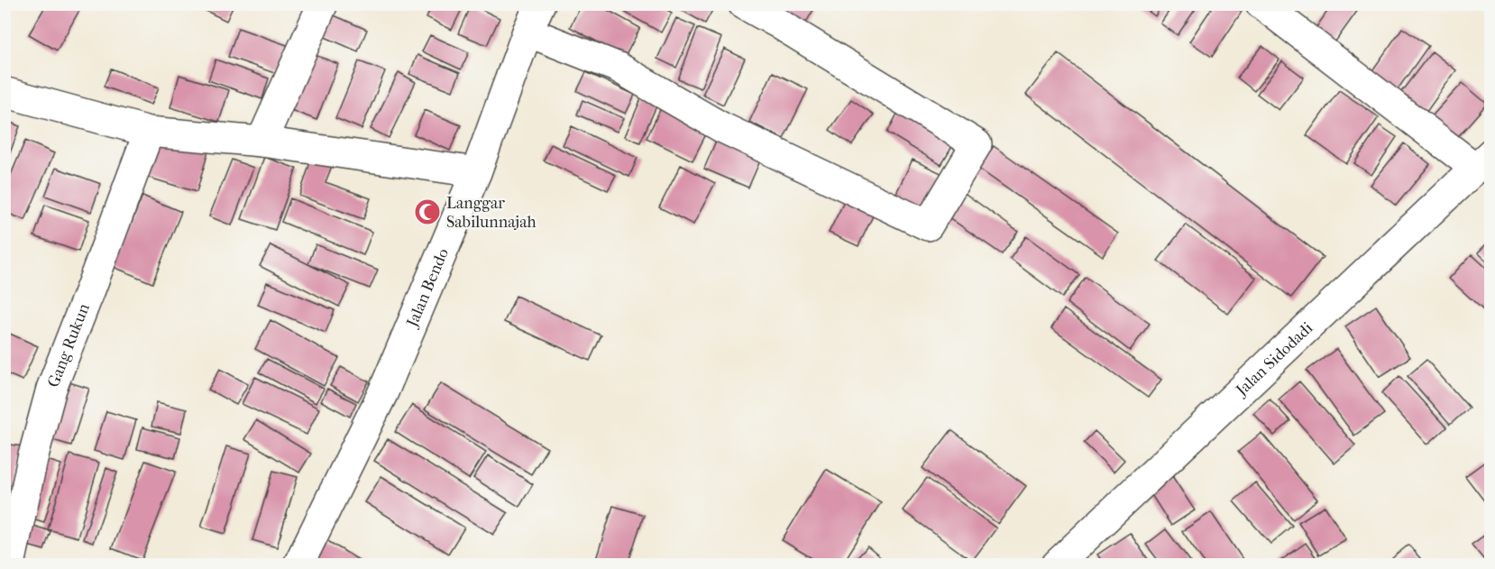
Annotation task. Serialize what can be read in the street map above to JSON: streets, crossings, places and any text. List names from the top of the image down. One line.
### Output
{"streets":{"street":["Jalan Bendo","Gang Rukun","Jalan Sidodadi"]},"places":{"mosque":["Langgar Sabilunnajah"]}}
